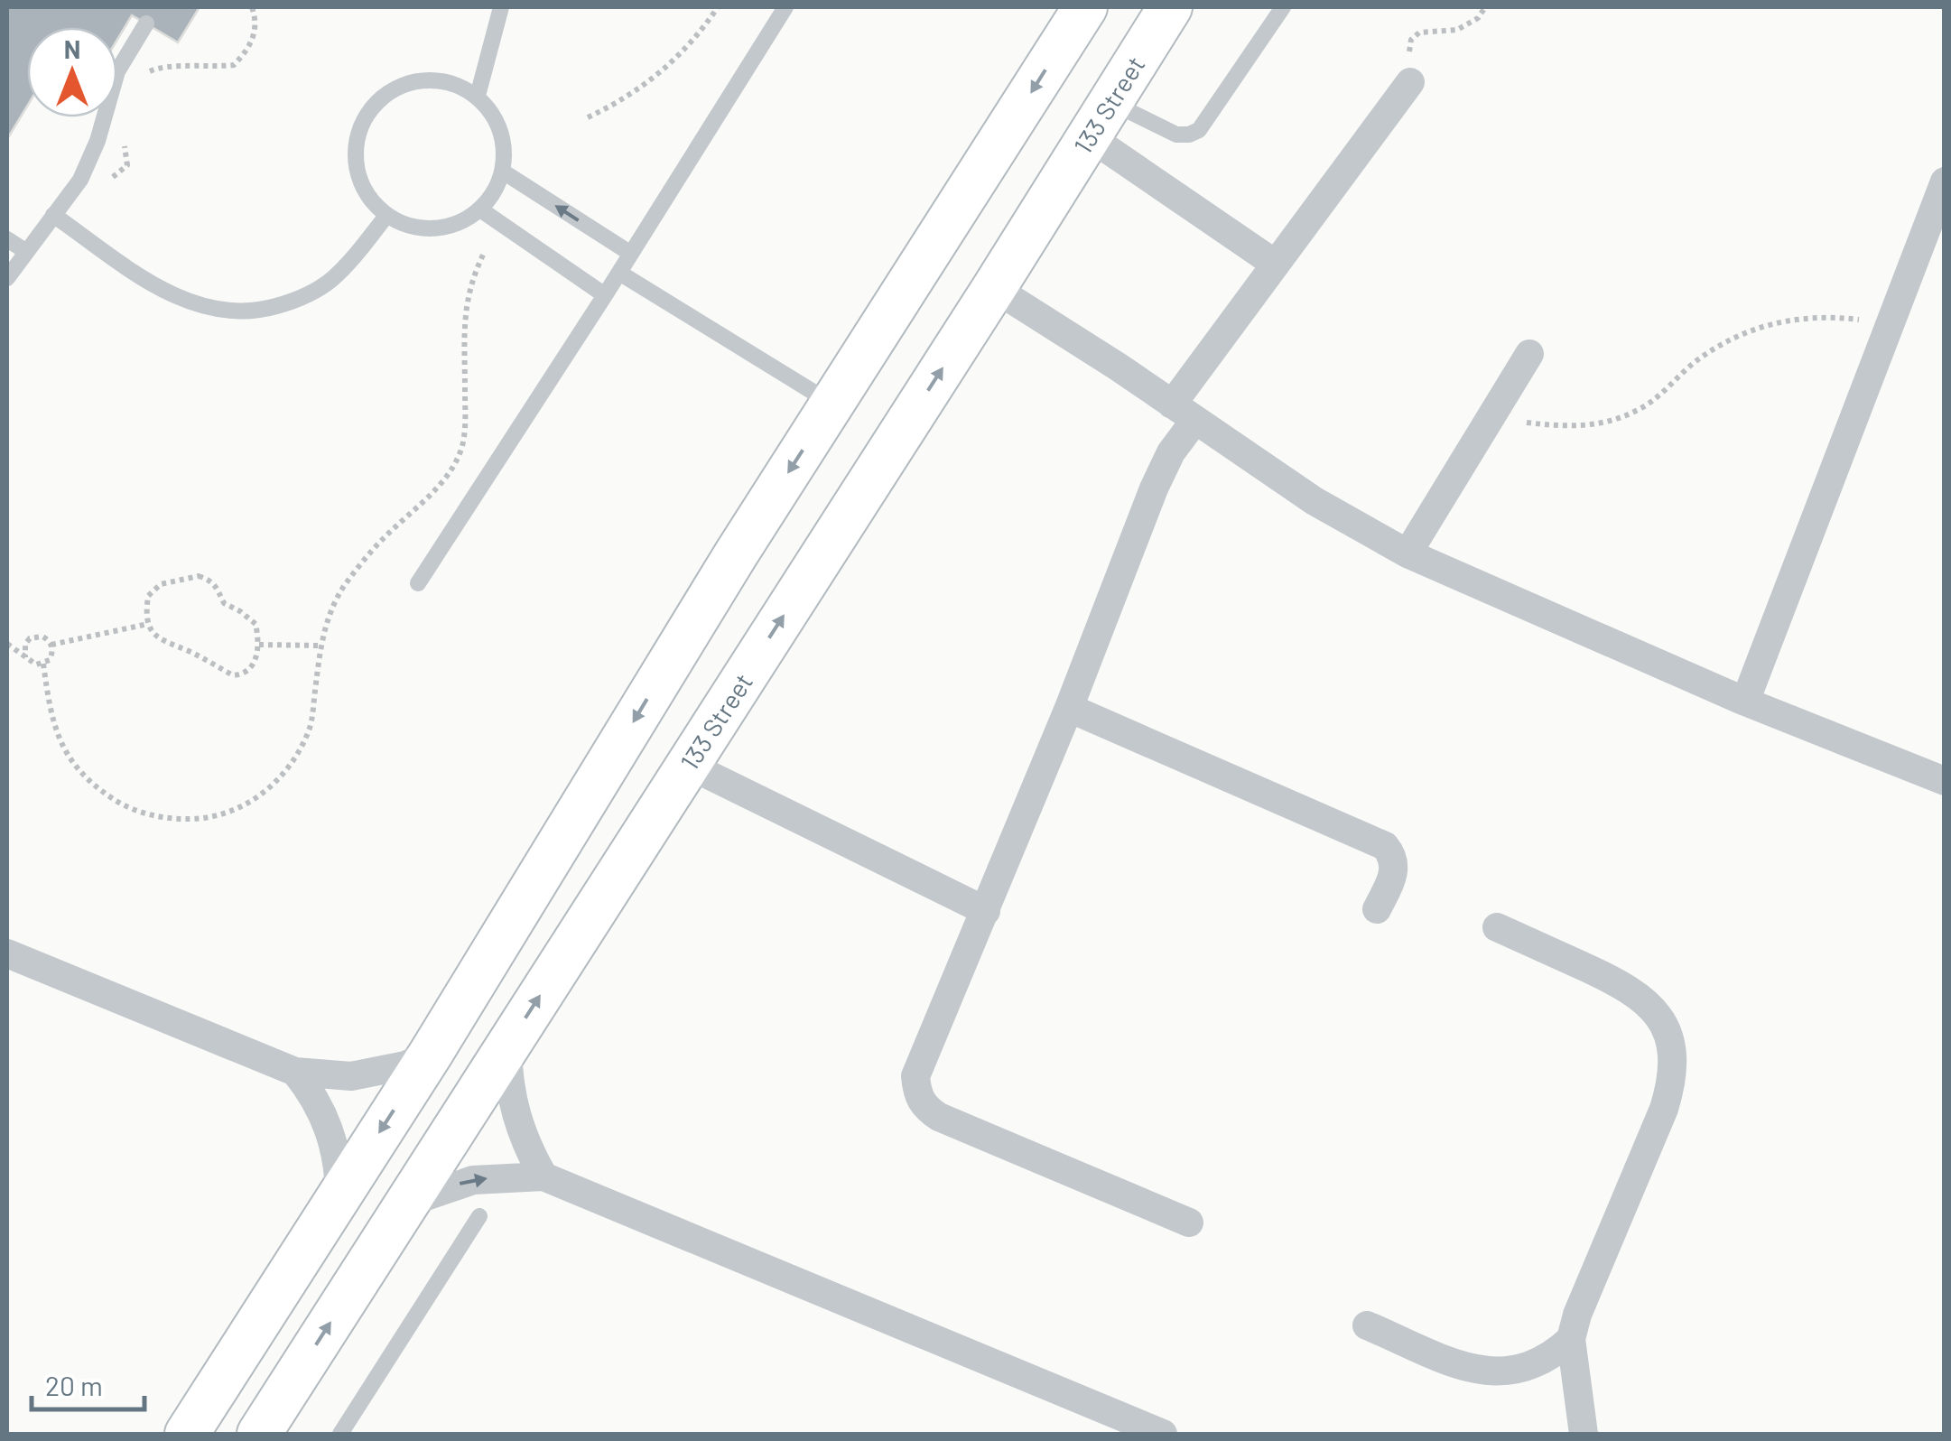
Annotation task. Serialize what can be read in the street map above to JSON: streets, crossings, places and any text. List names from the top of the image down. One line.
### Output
{"streets":{"street":["133 Street"]},"scale_bar":"20 m","north":"top"}
